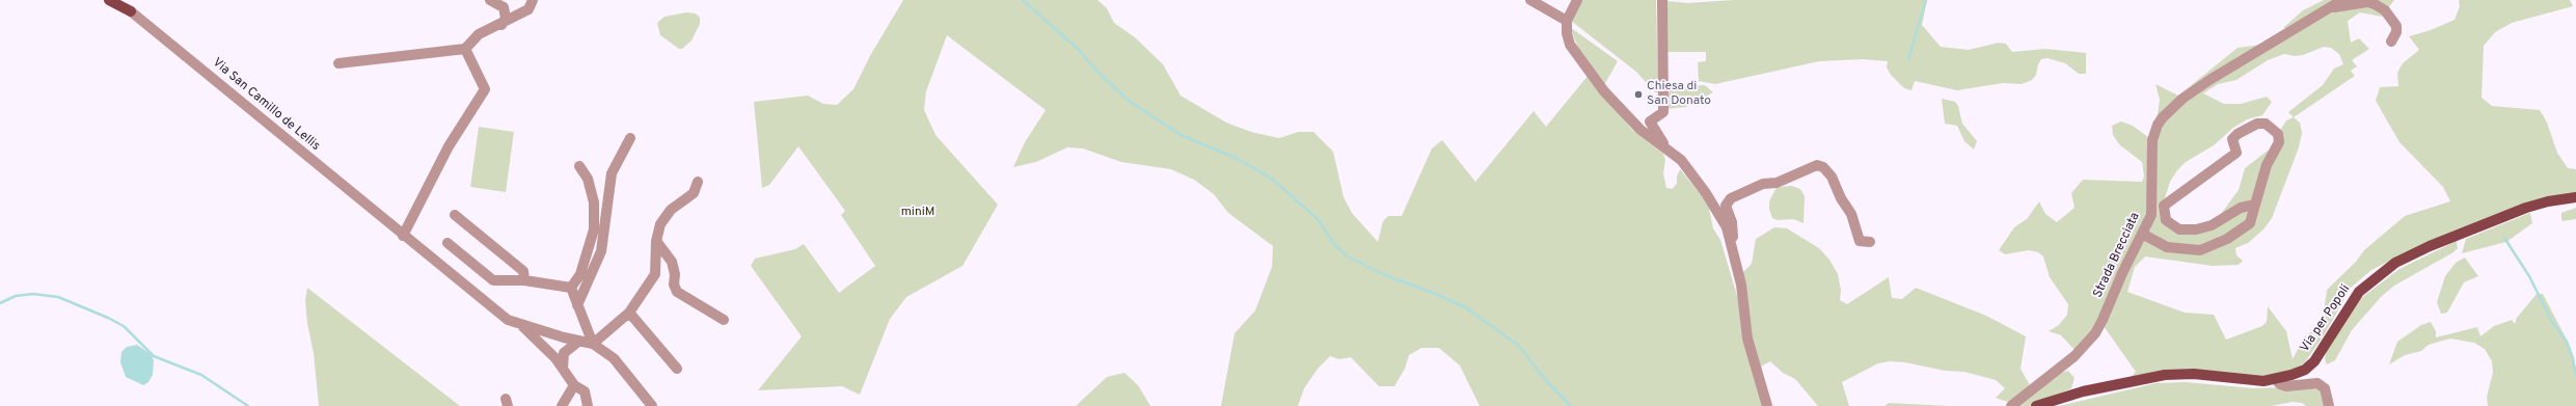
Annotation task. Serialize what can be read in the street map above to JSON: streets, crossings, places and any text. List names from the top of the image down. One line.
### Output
{"streets":{"main road":["Via San Camillo de Lellis","Via per Popoli"],"street":["Strada Brecciata"]},"parks":["miniM"],"places":["Chiesa di San Donato"]}
